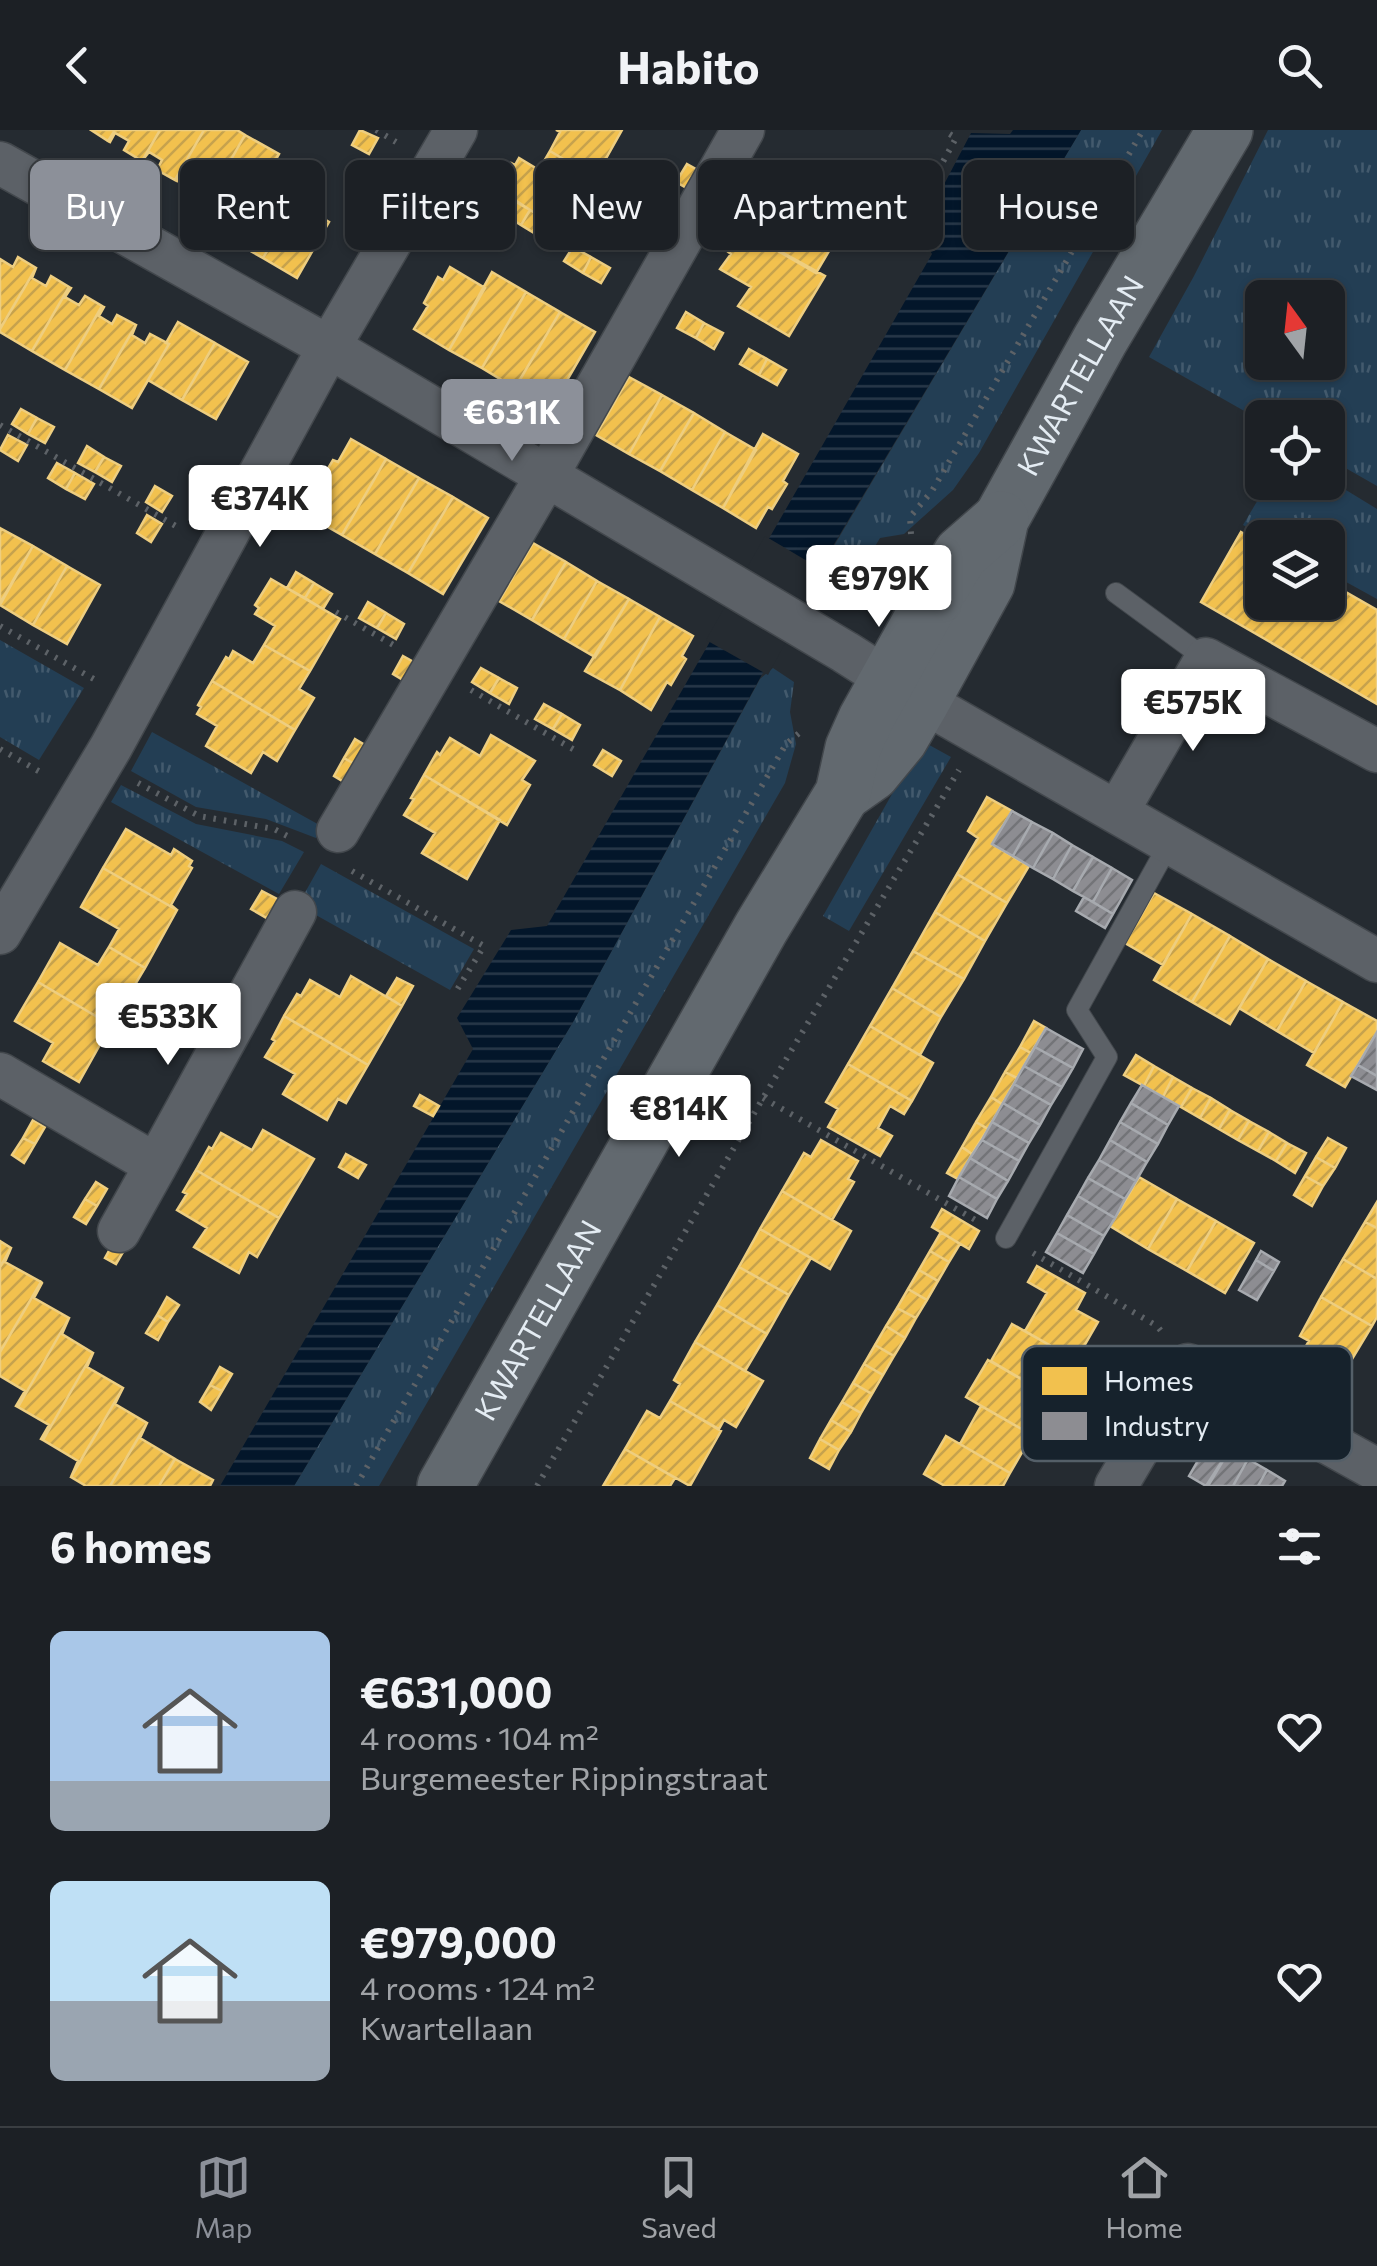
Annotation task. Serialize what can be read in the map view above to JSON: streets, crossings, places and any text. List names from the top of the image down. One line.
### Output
{"streets":{"street":["KWARTELLAAN"]},"legend":["Homes","Industry"],"north":"top","page":{"header":"Habito","chip":["Buy","Rent","Filters","New","Apartment","House"],"price":["€631K","€374K","€979K","€575K","€533K","€814K"],"heading":"6 homes","list":[{"name":"€631,000","note":"4 rooms · 104 m² · Burgemeester Rippingstraat"},{"name":"€979,000","note":"4 rooms · 124 m² · Kwartellaan"}],"tabs":["Map","Saved","Home"]}}
